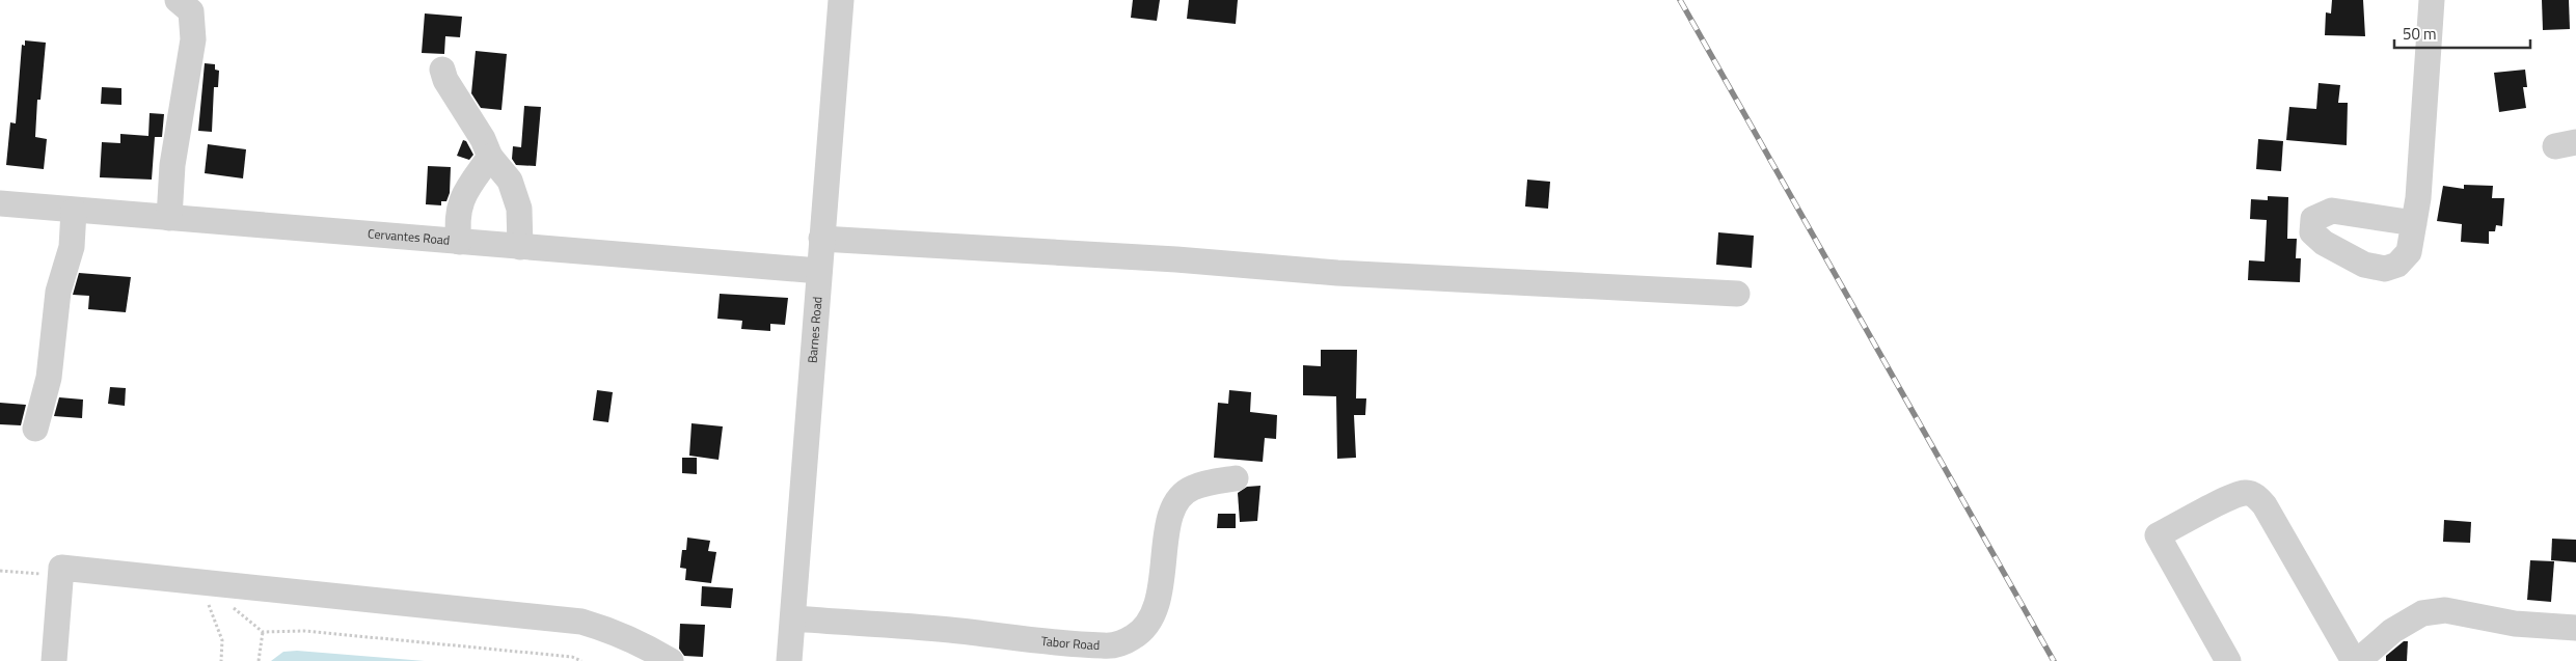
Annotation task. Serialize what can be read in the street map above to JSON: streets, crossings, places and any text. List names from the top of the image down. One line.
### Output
{"streets":{"street":["Cervantes Road","Barnes Road","Tabor Road"]},"crossings":[["Cervantes Road","Barnes Road"],["Barnes Road","Tabor Road"]],"scale_bar":"50 m"}
